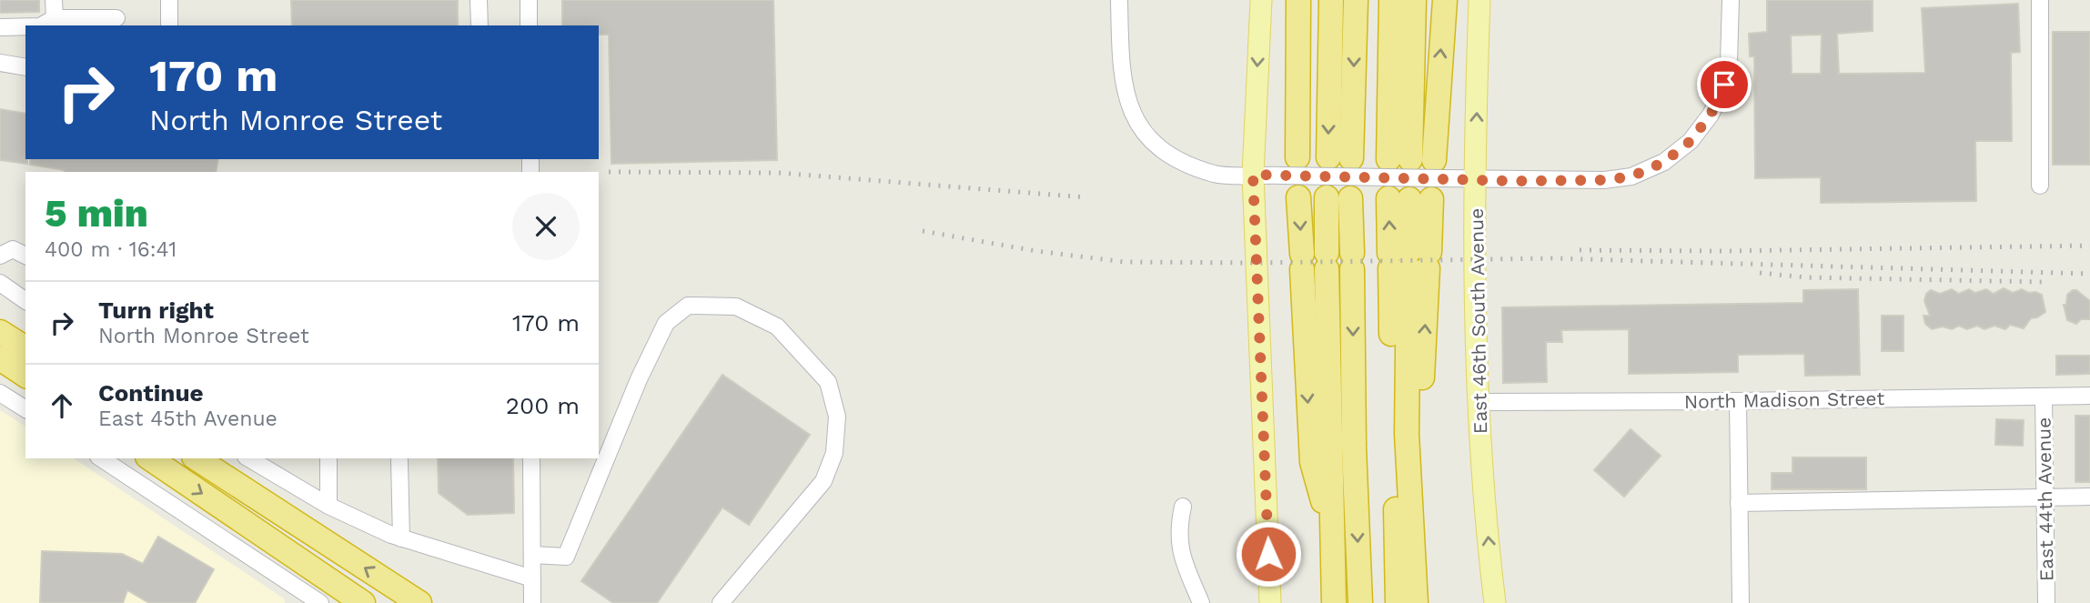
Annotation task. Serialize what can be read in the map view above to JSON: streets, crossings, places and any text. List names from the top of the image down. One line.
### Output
{"streets":{"main road":["East 46th South Avenue"],"street":["North Madison Street","East 44th Avenue"]},"crossings":[["East 46th South Avenue","North Madison Street"],["North Madison Street","East 44th Avenue"]],"one_way":["East 46th South Avenue"],"page":{"turn":["170 m","North Monroe Street"],"heading":["5 min","400 m · 16:41"],"list":[{"name":"Turn right","note":"North Monroe Street","value":"170 m"},{"name":"Continue","note":"East 45th Avenue","value":"200 m"}]}}
